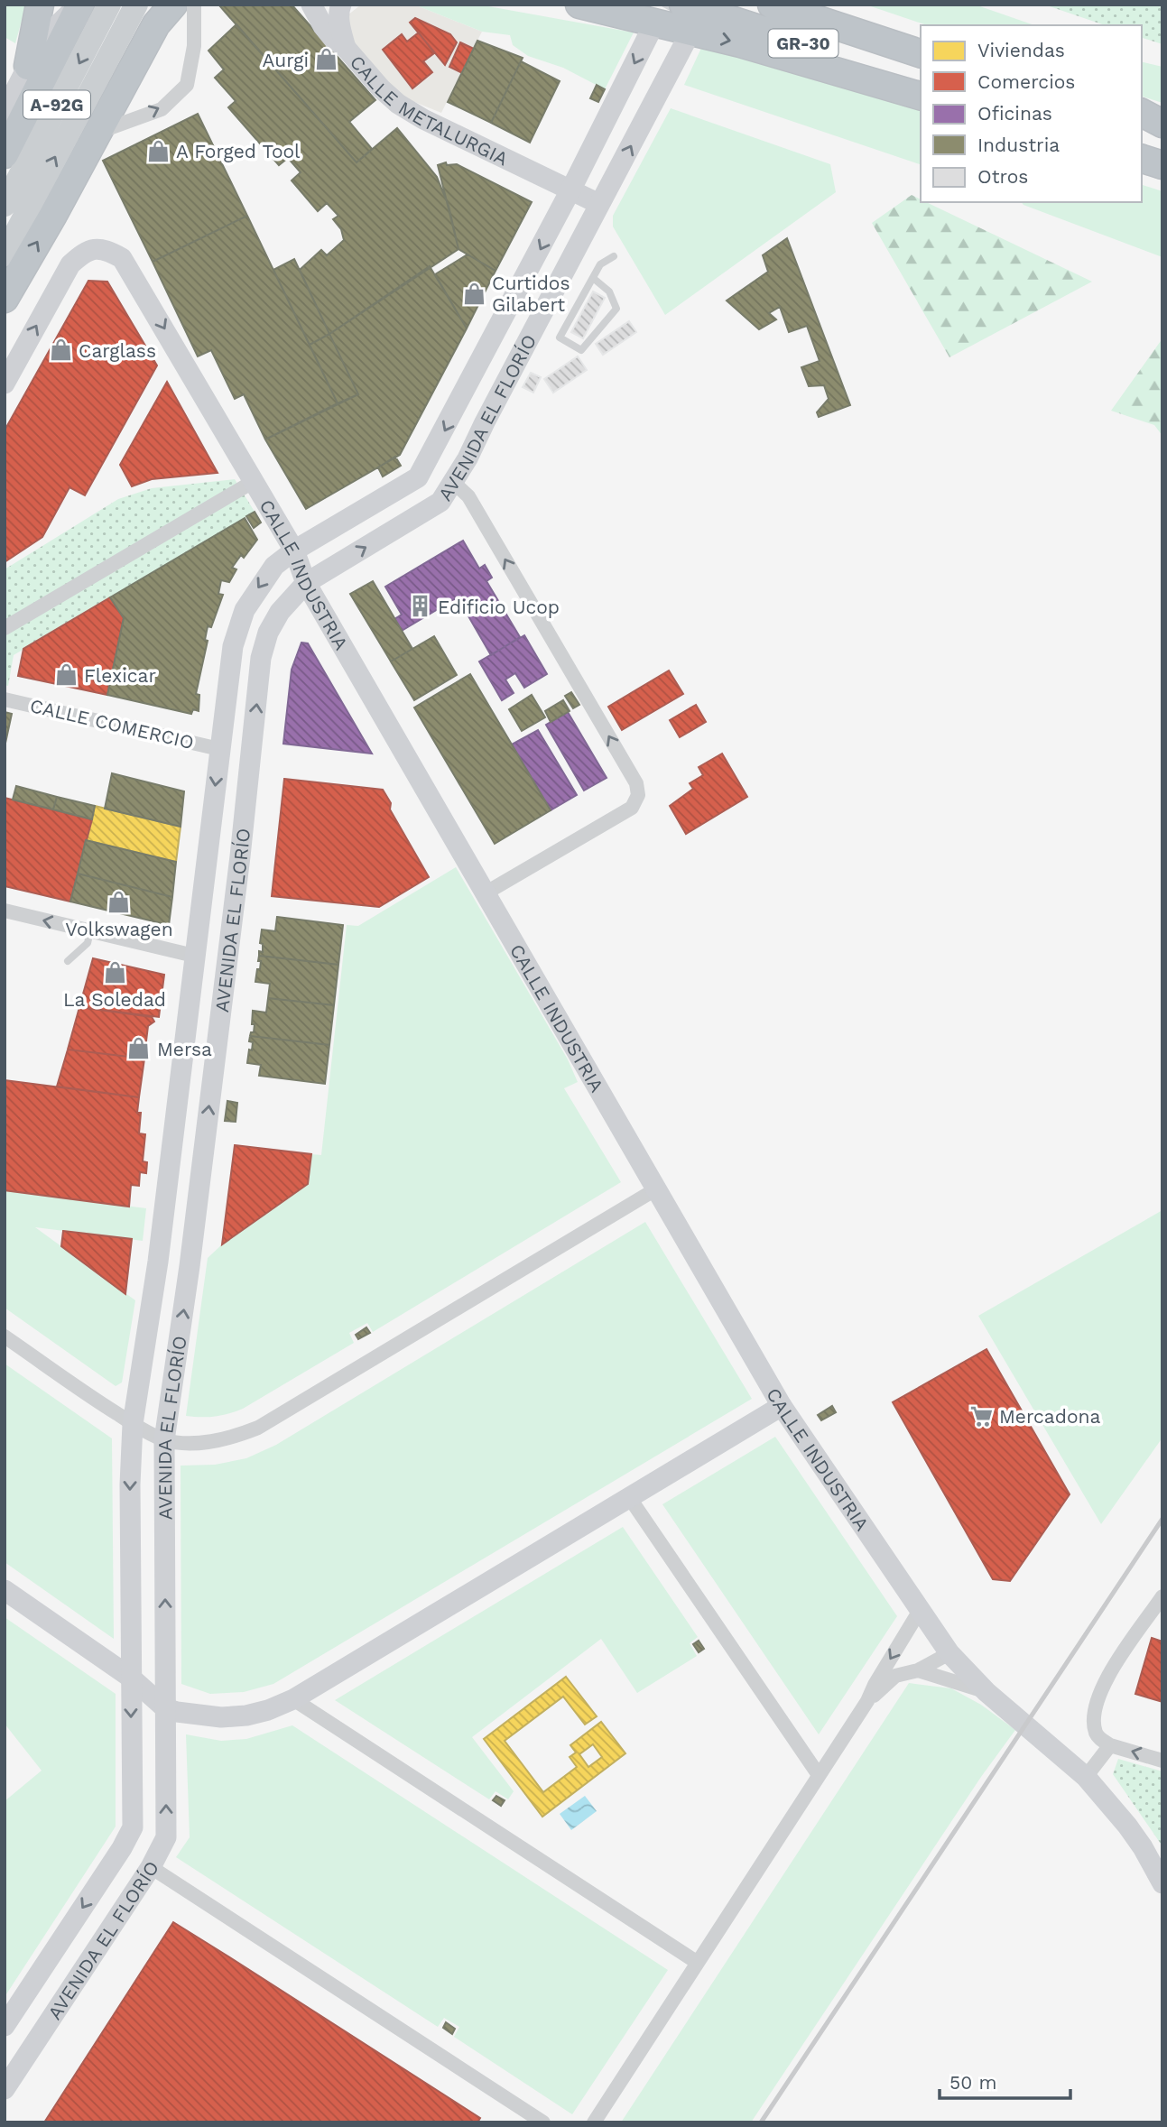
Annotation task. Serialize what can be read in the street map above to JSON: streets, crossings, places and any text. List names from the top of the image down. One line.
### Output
{"streets":{"highway":["GR-30"],"main road":["A-92G","CALLE METALURGIA","AVENIDA EL FLORÍO","CALLE INDUSTRIA"],"street":["CALLE COMERCIO"]},"crossings":[["CALLE METALURGIA","AVENIDA EL FLORÍO"],["AVENIDA EL FLORÍO","CALLE INDUSTRIA"],["AVENIDA EL FLORÍO","CALLE COMERCIO"]],"places":{"shop":["Aurgi","A Forged Tool","Curtidos Gilabert","Carglass","Flexicar","Volkswagen","La Soledad","Mersa"],"building":["Edificio Ucop"],"supermarket":["Mercadona"]},"legend":["Viviendas","Comercios","Oficinas","Industria","Otros"],"scale_bar":"50 m"}
